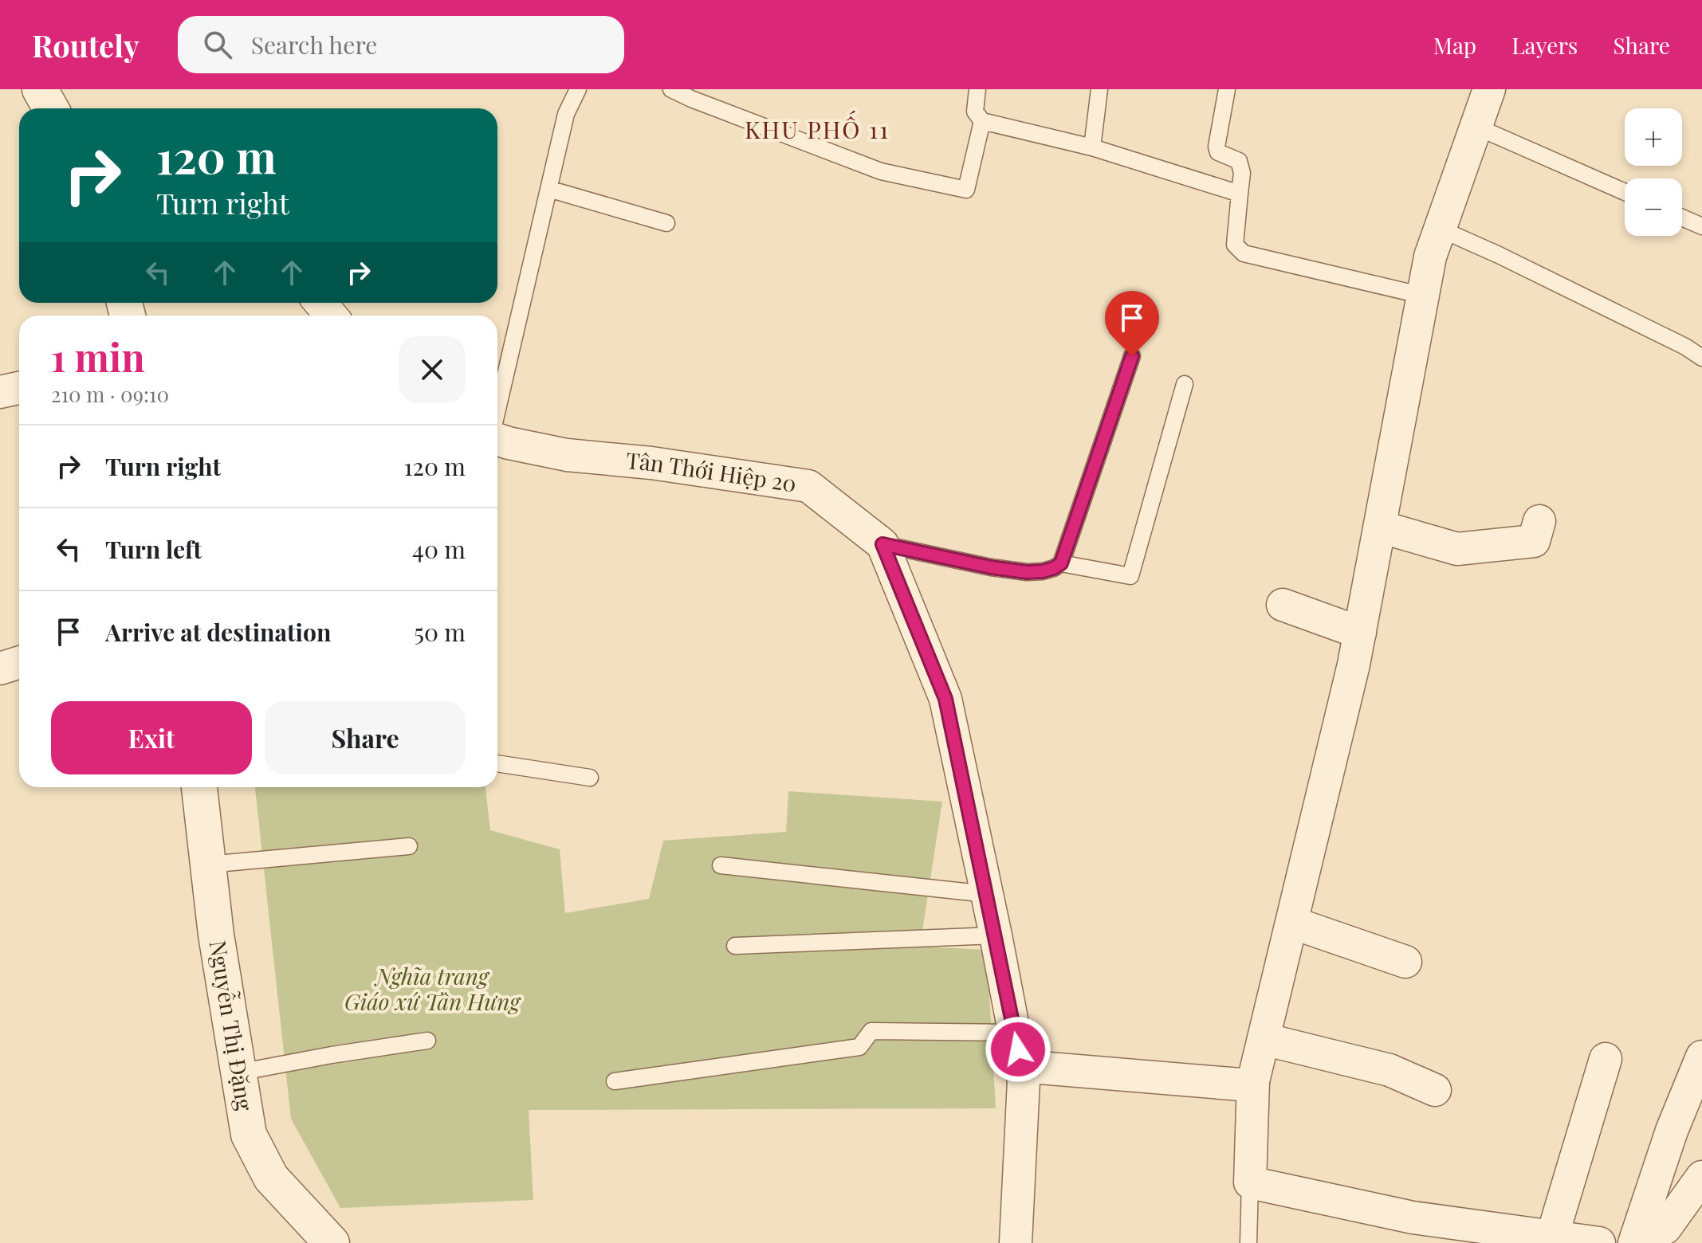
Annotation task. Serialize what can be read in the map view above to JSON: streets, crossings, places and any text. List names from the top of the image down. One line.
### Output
{"streets":{"street":["Tân Thới Hiệp 20","Nguyễn Thị Đặng"]},"districts":["KHU PHỐ 11"],"parks":["Nghĩa trang Giáo xứ Tân Hưng"],"page":{"header":"Routely","search":"Search here","nav":["Map","Layers","Share"],"map_buttons":["+","−"],"turn":["120 m","Turn right"],"heading":["1 min","210 m · 09:10"],"list":[{"name":"Turn right","value":"120 m"},{"name":"Turn left","value":"40 m"},{"name":"Arrive at destination","value":"50 m"}],"buttons":["Exit","Share"]}}
